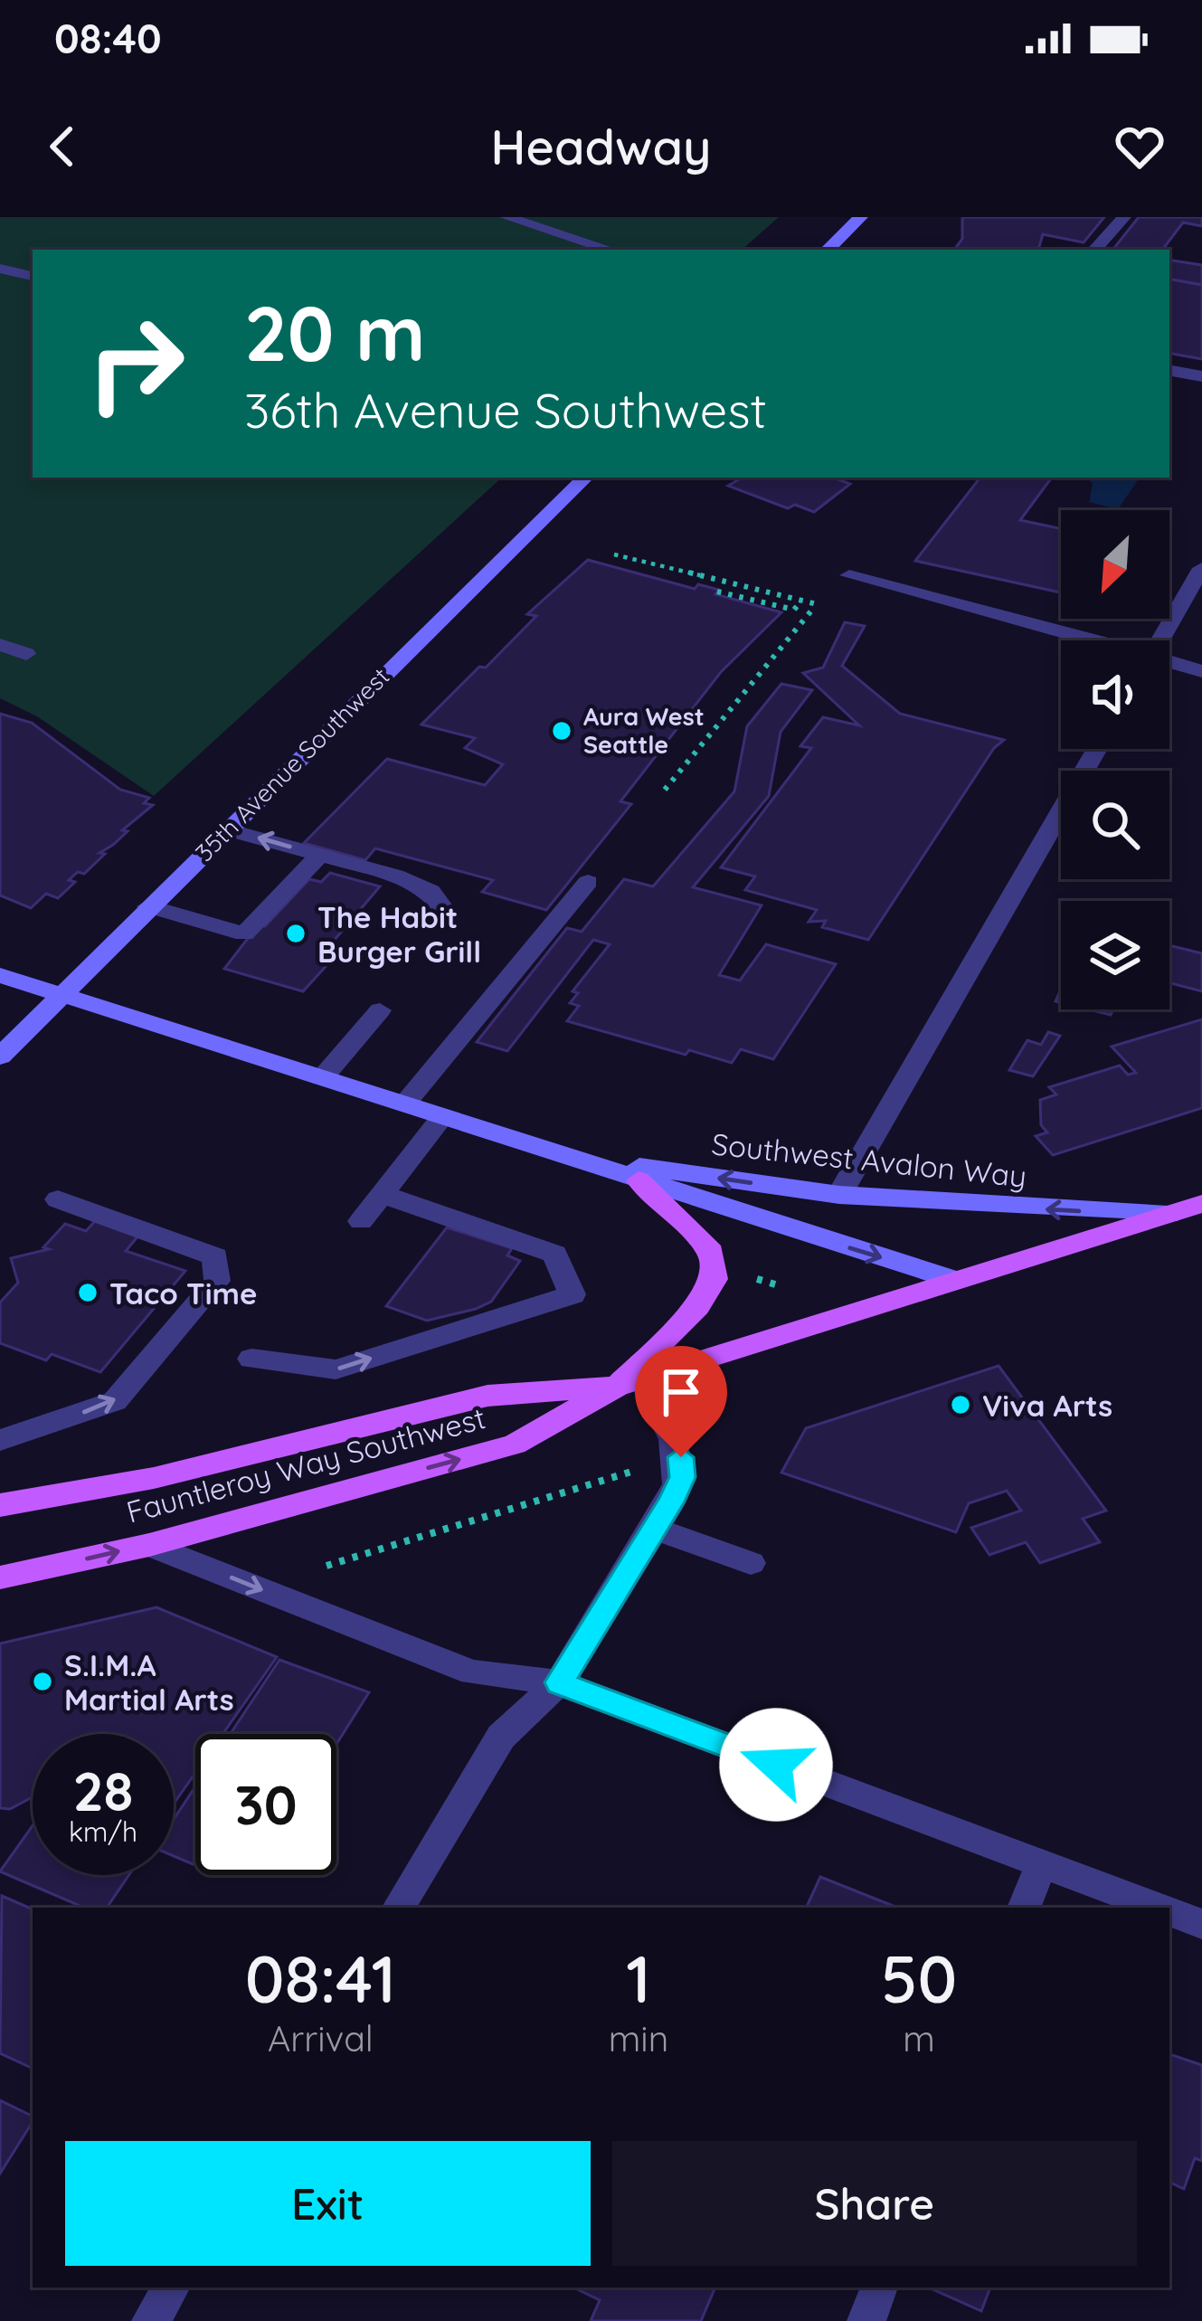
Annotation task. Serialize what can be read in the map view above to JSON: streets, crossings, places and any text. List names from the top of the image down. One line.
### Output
{"streets":{"main road":["35th Avenue Southwest","Southwest Avalon Way","Fauntleroy Way Southwest"]},"crossings":[["35th Avenue Southwest","Southwest Avalon Way"],["Southwest Avalon Way","Fauntleroy Way Southwest"]],"places":["Aura West Seattle","The Habit Burger Grill","Taco Time","Viva Arts","S.I.M.A Martial Arts"],"north":"bottom left","page":{"status":"08:40","header":"Headway","turn":["20 m","36th Avenue Southwest"],"speed":"28 km/h","limit":"30","eta":["08:41","Arrival","1","min","50","m"],"buttons":["Exit","Share"]}}
